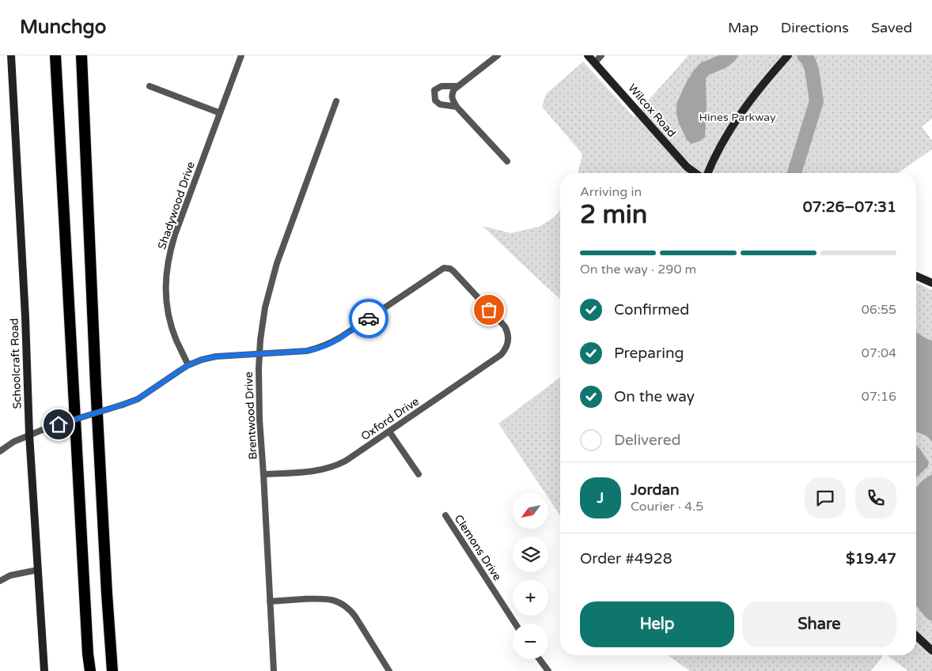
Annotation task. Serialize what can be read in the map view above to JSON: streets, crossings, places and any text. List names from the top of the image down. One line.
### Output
{"streets":{"street":["Wilcox Road","Shadywood Drive","Schoolcraft Road","Brentwood Drive","Oxford Drive","Clemons Drive"]},"crossings":[["Brentwood Drive","Oxford Drive"]],"parks":["Hines Parkway"],"north":"bottom left","page":{"header":"Munchgo","nav":["Map","Directions","Saved"],"heading":["2 min","Arriving in","07:26–07:31"],"panel":["Jordan","Courier · 4.5","Order #4928","$19.47"],"bar":"On the way · 290 m","list":[["Confirmed","06:55"],["Preparing","07:04"],["On the way","07:16"],"Delivered"],"round":"J","map_buttons":["+","−"],"buttons":["Help","Share"]}}
